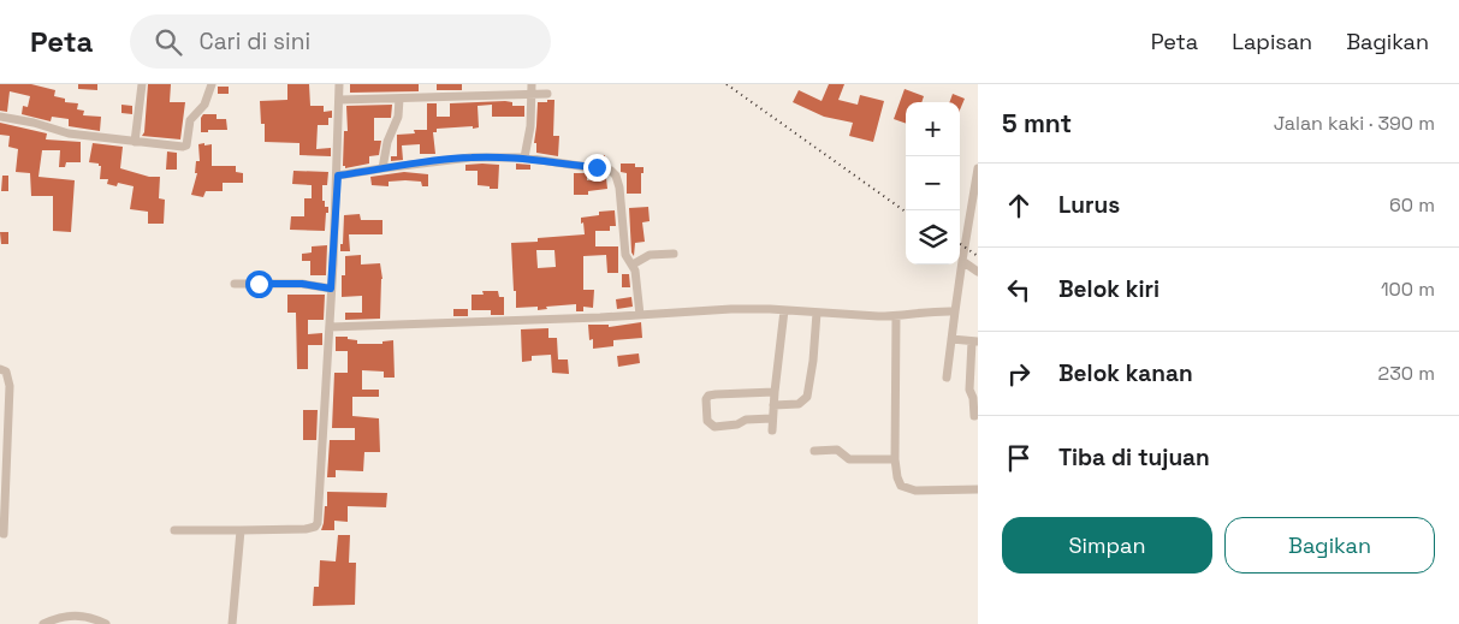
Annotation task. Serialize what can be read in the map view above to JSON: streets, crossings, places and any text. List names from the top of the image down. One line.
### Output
{"page":{"header":"Peta","search":"Cari di sini","nav":["Peta","Lapisan","Bagikan"],"heading":["5 mnt","Jalan kaki · 390 m"],"map_buttons":["+","−"],"list":[["Lurus","60 m"],["Belok kiri","100 m"],["Belok kanan","230 m"],"Tiba di tujuan"],"buttons":["Simpan","Bagikan"]}}
